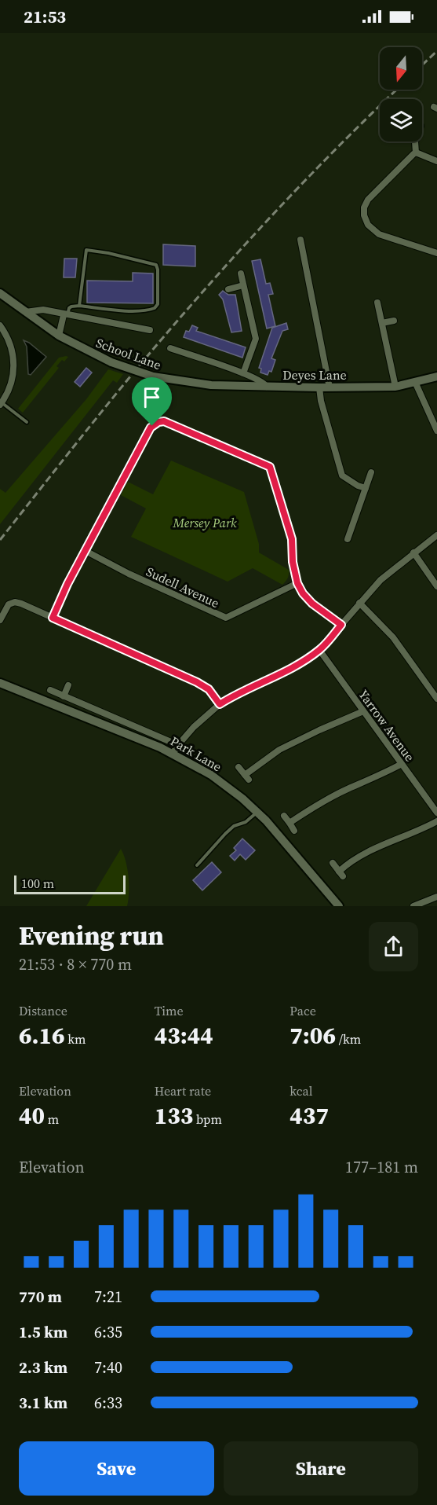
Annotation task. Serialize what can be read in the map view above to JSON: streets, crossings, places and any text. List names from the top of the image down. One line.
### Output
{"streets":{"street":["School Lane","Deyes Lane","Sudell Avenue","Yarrow Avenue","Park Lane"]},"crossings":[["School Lane","Deyes Lane"]],"parks":["Mersey Park"],"scale_bar":"100 m","north":"bottom","page":{"status":"21:53","scale":"100 m","heading":["Evening run","21:53 · 8 × 770 m"],"stats":[["Distance","6.16 km"],["Time","43:44"],["Pace","7:06 /km"],["Elevation","40 m"],["Heart rate","133 bpm"],["kcal","437"]],"chart":["Elevation","177–181 m"],"list":[{"name":"770 m","note":"7:21"},{"name":"1.5 km","note":"6:35"},{"name":"2.3 km","note":"7:40"},{"name":"3.1 km","note":"6:33"}],"buttons":["Save","Share"]}}
